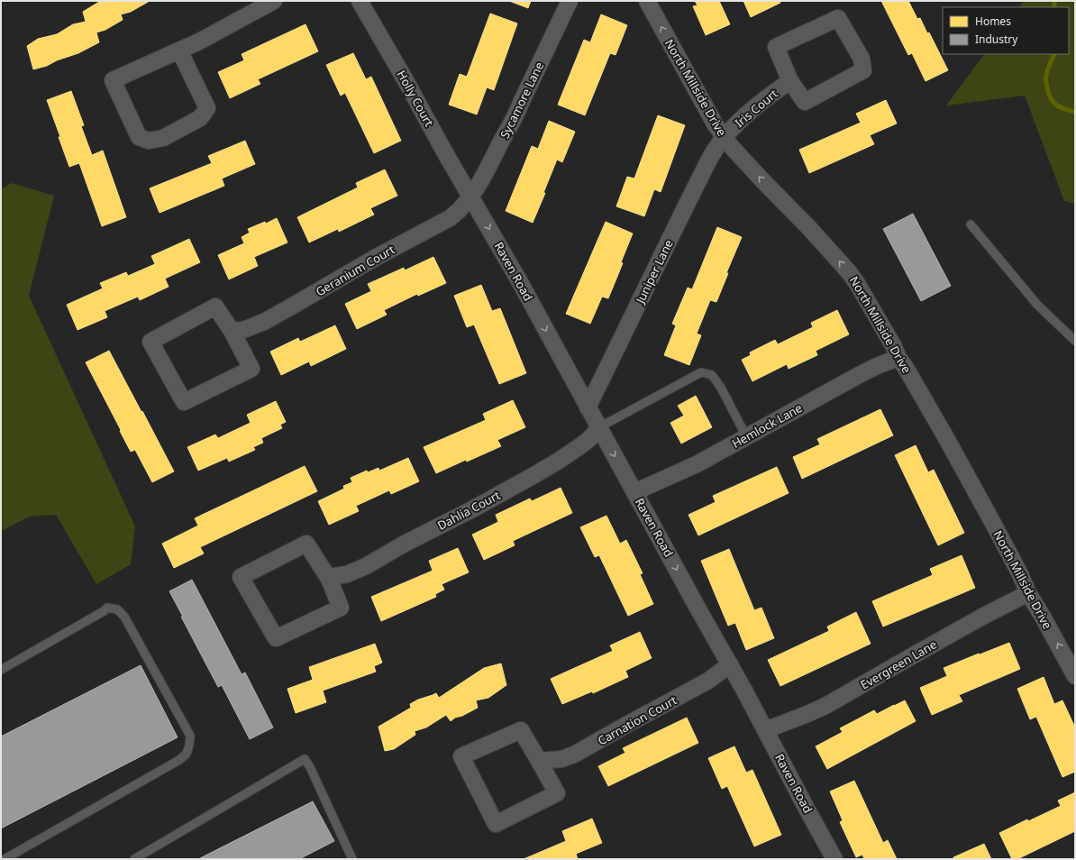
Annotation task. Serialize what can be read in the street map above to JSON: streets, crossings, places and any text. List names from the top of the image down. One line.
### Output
{"streets":{"street":["North Millside Drive","Holly Court","Sycamore Lane","Iris Court","Geranium Court","Raven Road","Juniper Lane","Hemlock Lane","Dahlia Court","Evergreen Lane","Carnation Court"]},"crossings":[["North Millside Drive","Iris Court"],["North Millside Drive","Juniper Lane"],["North Millside Drive","Hemlock Lane"],["North Millside Drive","Evergreen Lane"],["Holly Court","Sycamore Lane"],["Holly Court","Geranium Court"],["Holly Court","Raven Road"],["Sycamore Lane","Geranium Court"],["Sycamore Lane","Raven Road"],["Iris Court","Juniper Lane"],["Geranium Court","Raven Road"],["Raven Road","Juniper Lane"],["Raven Road","Hemlock Lane"],["Raven Road","Dahlia Court"],["Raven Road","Evergreen Lane"],["Raven Road","Carnation Court"]],"one_way":["North Millside Drive","Raven Road"],"legend":["Homes","Industry"]}
